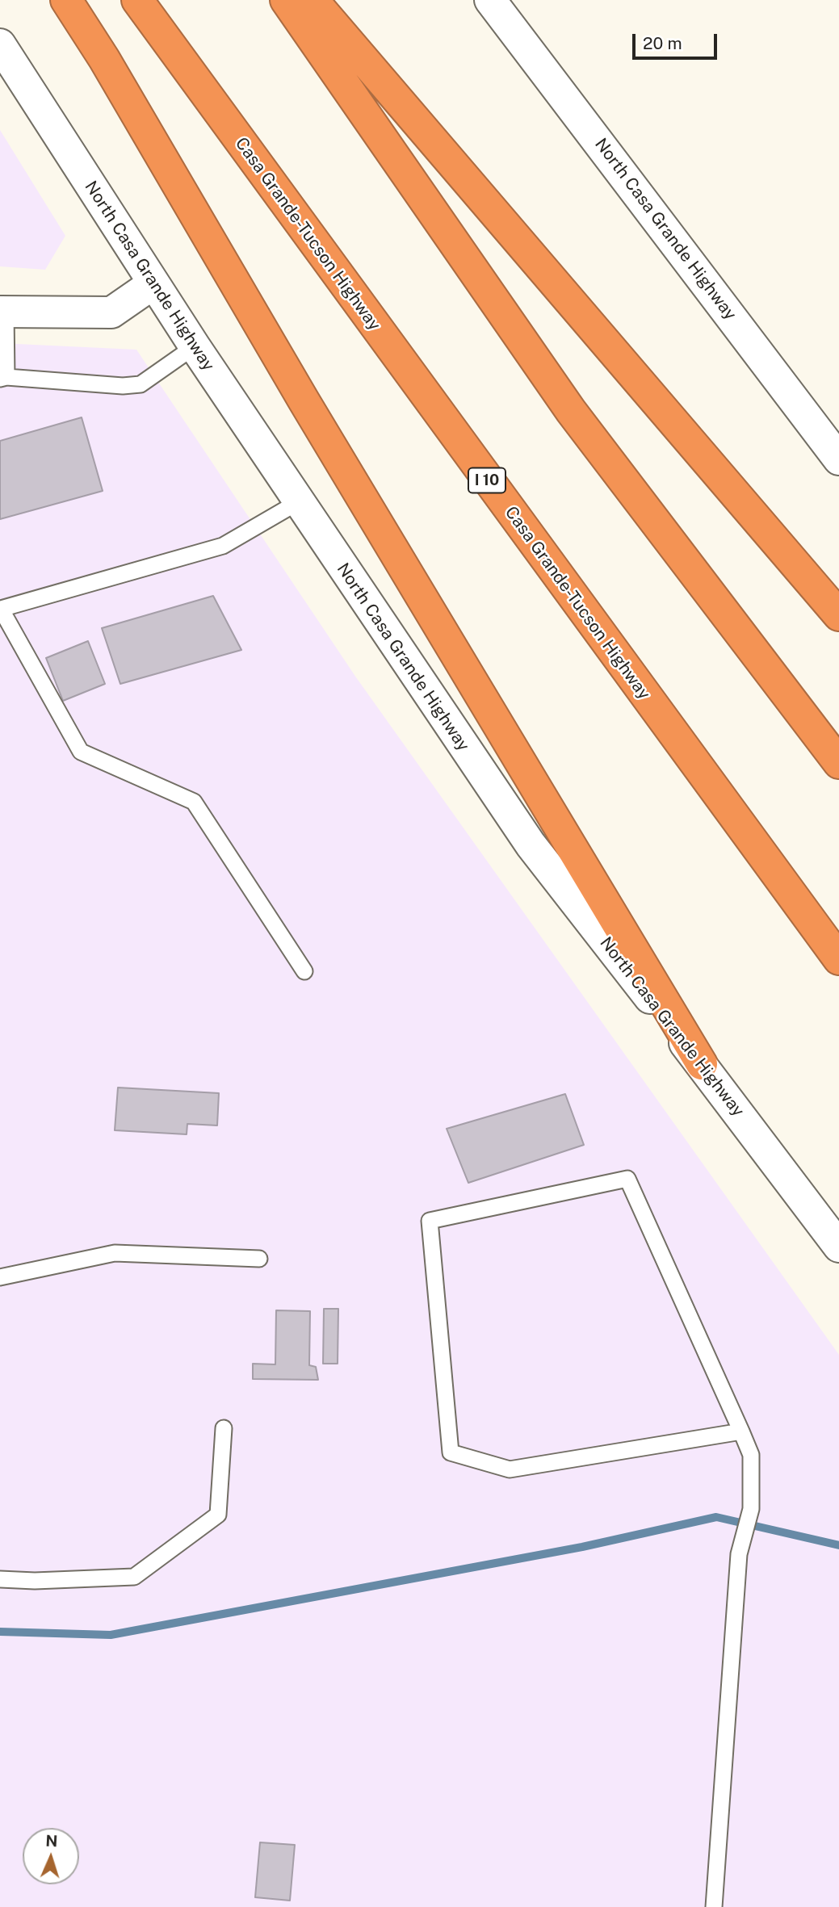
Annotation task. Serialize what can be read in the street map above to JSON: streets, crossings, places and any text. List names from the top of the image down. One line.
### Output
{"streets":{"highway":["Casa Grande-Tucson Highway","I 10"],"main road":["North Casa Grande Highway"]},"scale_bar":"20 m","north":"top"}
